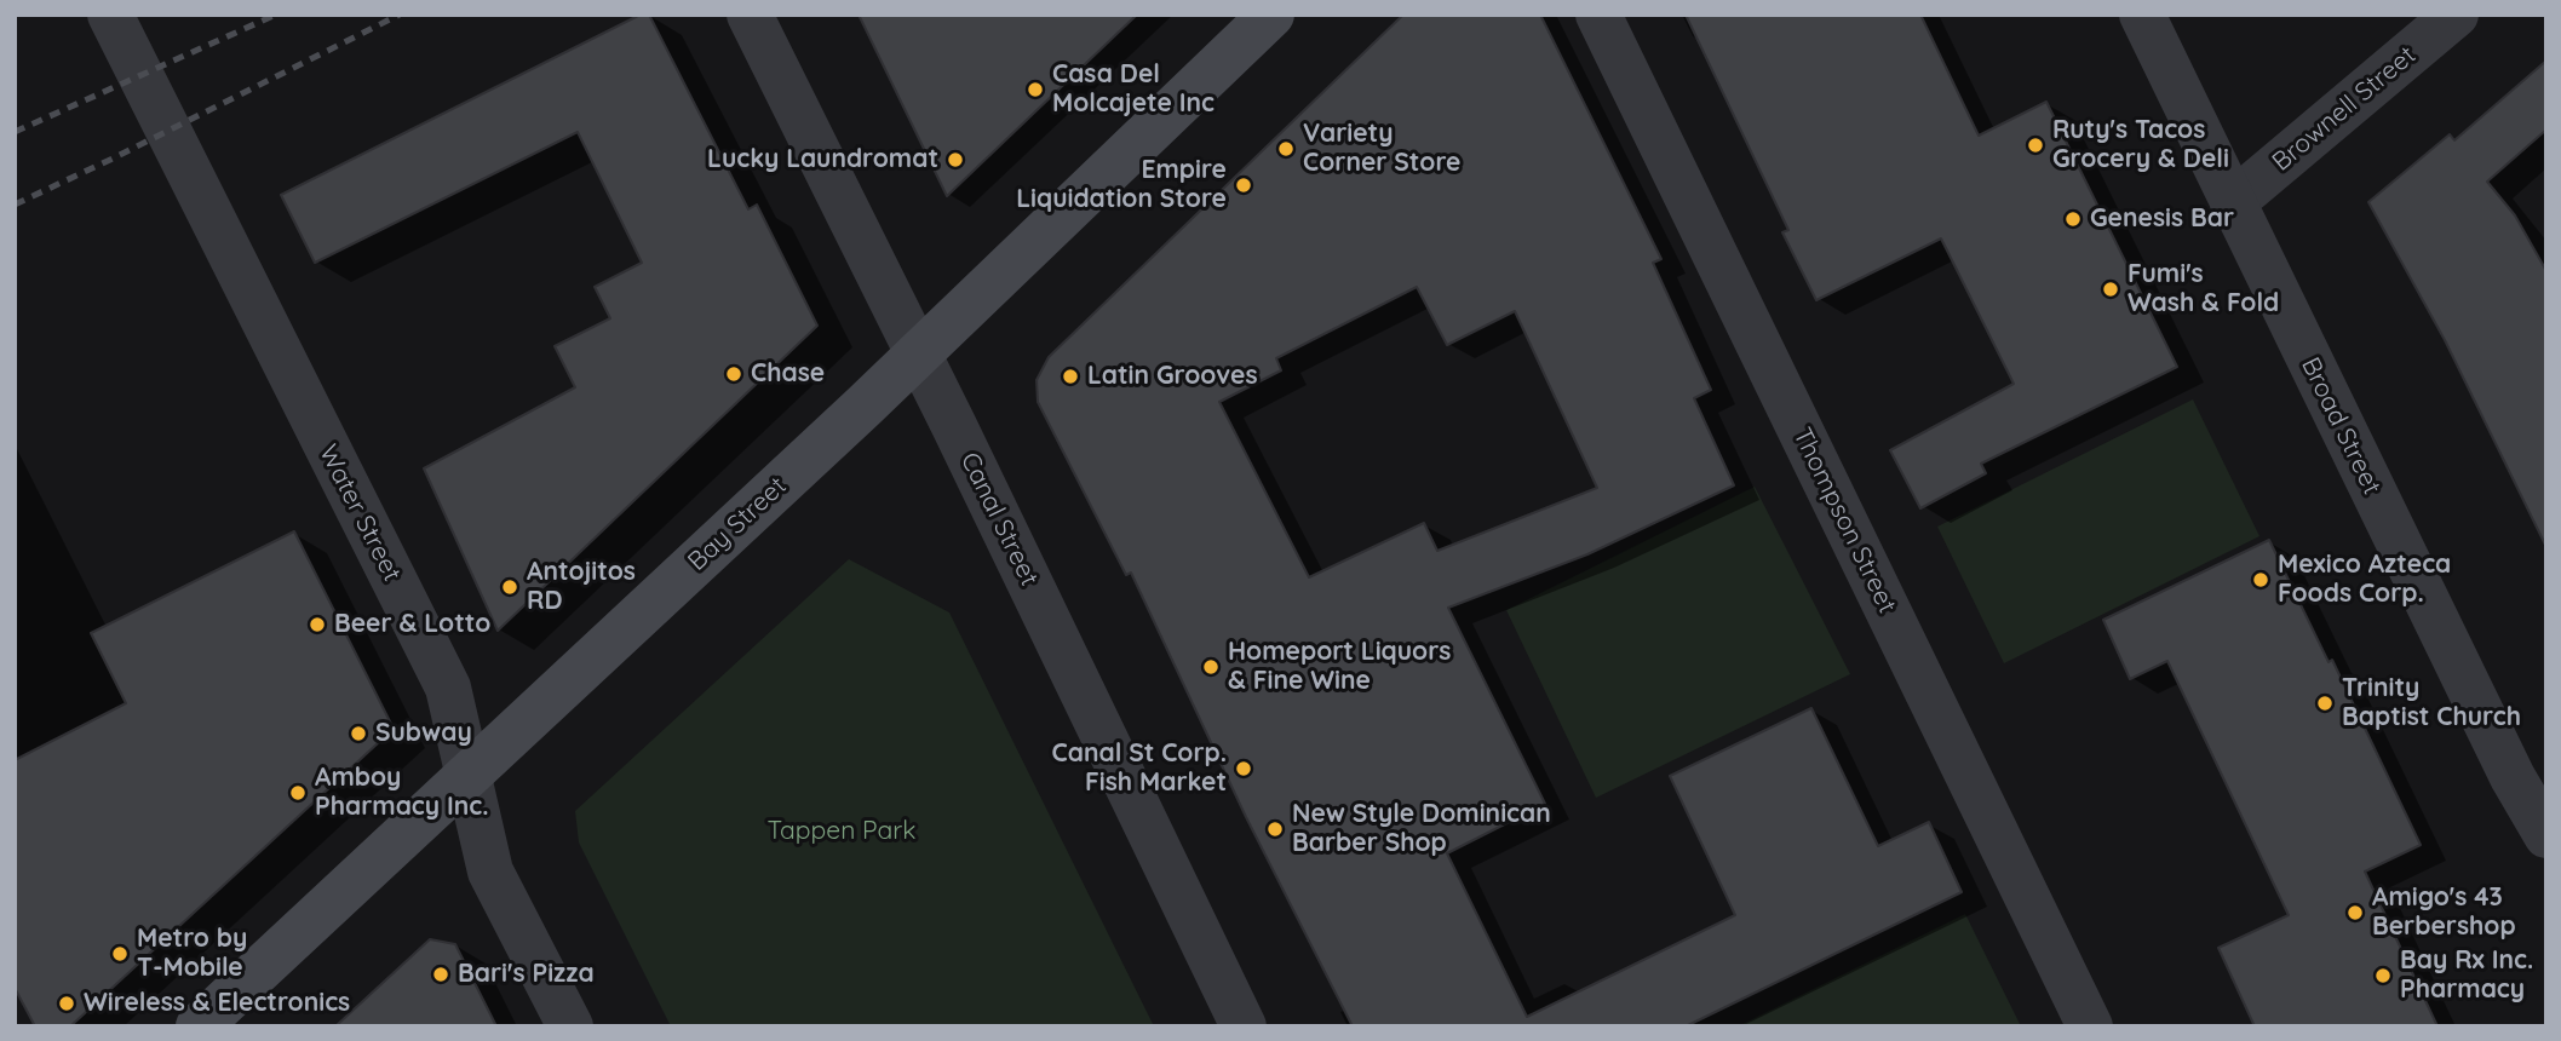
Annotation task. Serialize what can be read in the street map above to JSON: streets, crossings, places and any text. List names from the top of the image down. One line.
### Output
{"streets":{"main road":["Bay Street"],"street":["Brownell Street","Broad Street","Water Street","Canal Street","Thompson Street"]},"crossings":[["Brownell Street","Broad Street"],["Water Street","Bay Street"],["Canal Street","Bay Street"]],"parks":["Tappen Park"],"places":["Casa Del Molcajete Inc","Ruty's Tacos Grocery & Deli","Variety Corner Store","Lucky Laundromat","Empire Liquidation Store","Genesis Bar","Fumi's Wash & Fold","Chase","Latin Grooves","Mexico Azteca Foods Corp.","Antojitos RD","Beer & Lotto","Homeport Liquors & Fine Wine","Trinity Baptist Church","Subway","Canal St Corp. Fish Market","Amboy Pharmacy Inc.","New Style Dominican Barber Shop","Amigo's 43 Berbershop","Metro by T-Mobile","Bari's Pizza","Bay Rx Inc. Pharmacy","Wireless & Electronics"]}
